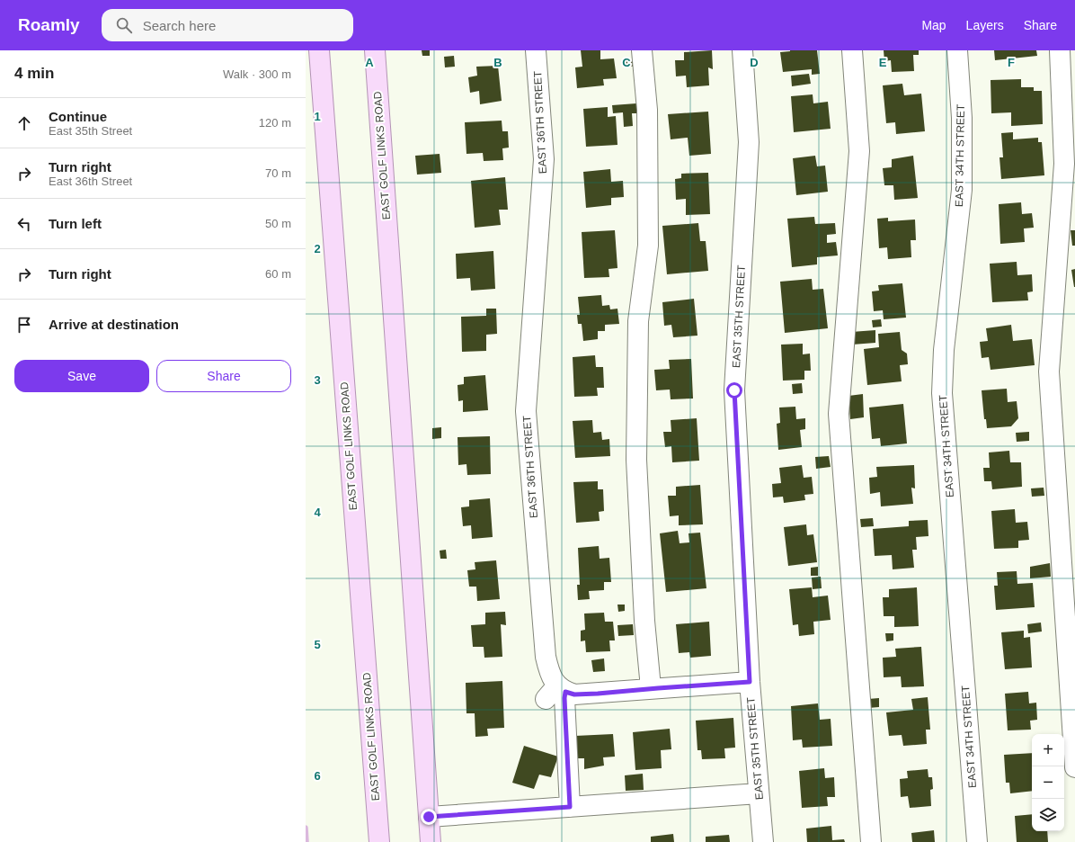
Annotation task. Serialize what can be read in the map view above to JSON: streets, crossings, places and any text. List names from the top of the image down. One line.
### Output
{"streets":{"main road":["EAST GOLF LINKS ROAD"],"street":["EAST 36TH STREET","EAST 34TH STREET","EAST 35TH STREET"]},"page":{"header":"Roamly","search":"Search here","nav":["Map","Layers","Share"],"heading":["4 min","Walk · 300 m"],"list":[["Continue","East 35th Street","120 m"],["Turn right","East 36th Street","70 m"],["Turn left","50 m"],["Turn right","60 m"],"Arrive at destination"],"buttons":["Save","Share"],"map_buttons":["+","−"]},"grid":{"columns":["A","B","C","D","E","F"],"rows":["1","2","3","4","5","6"]}}
